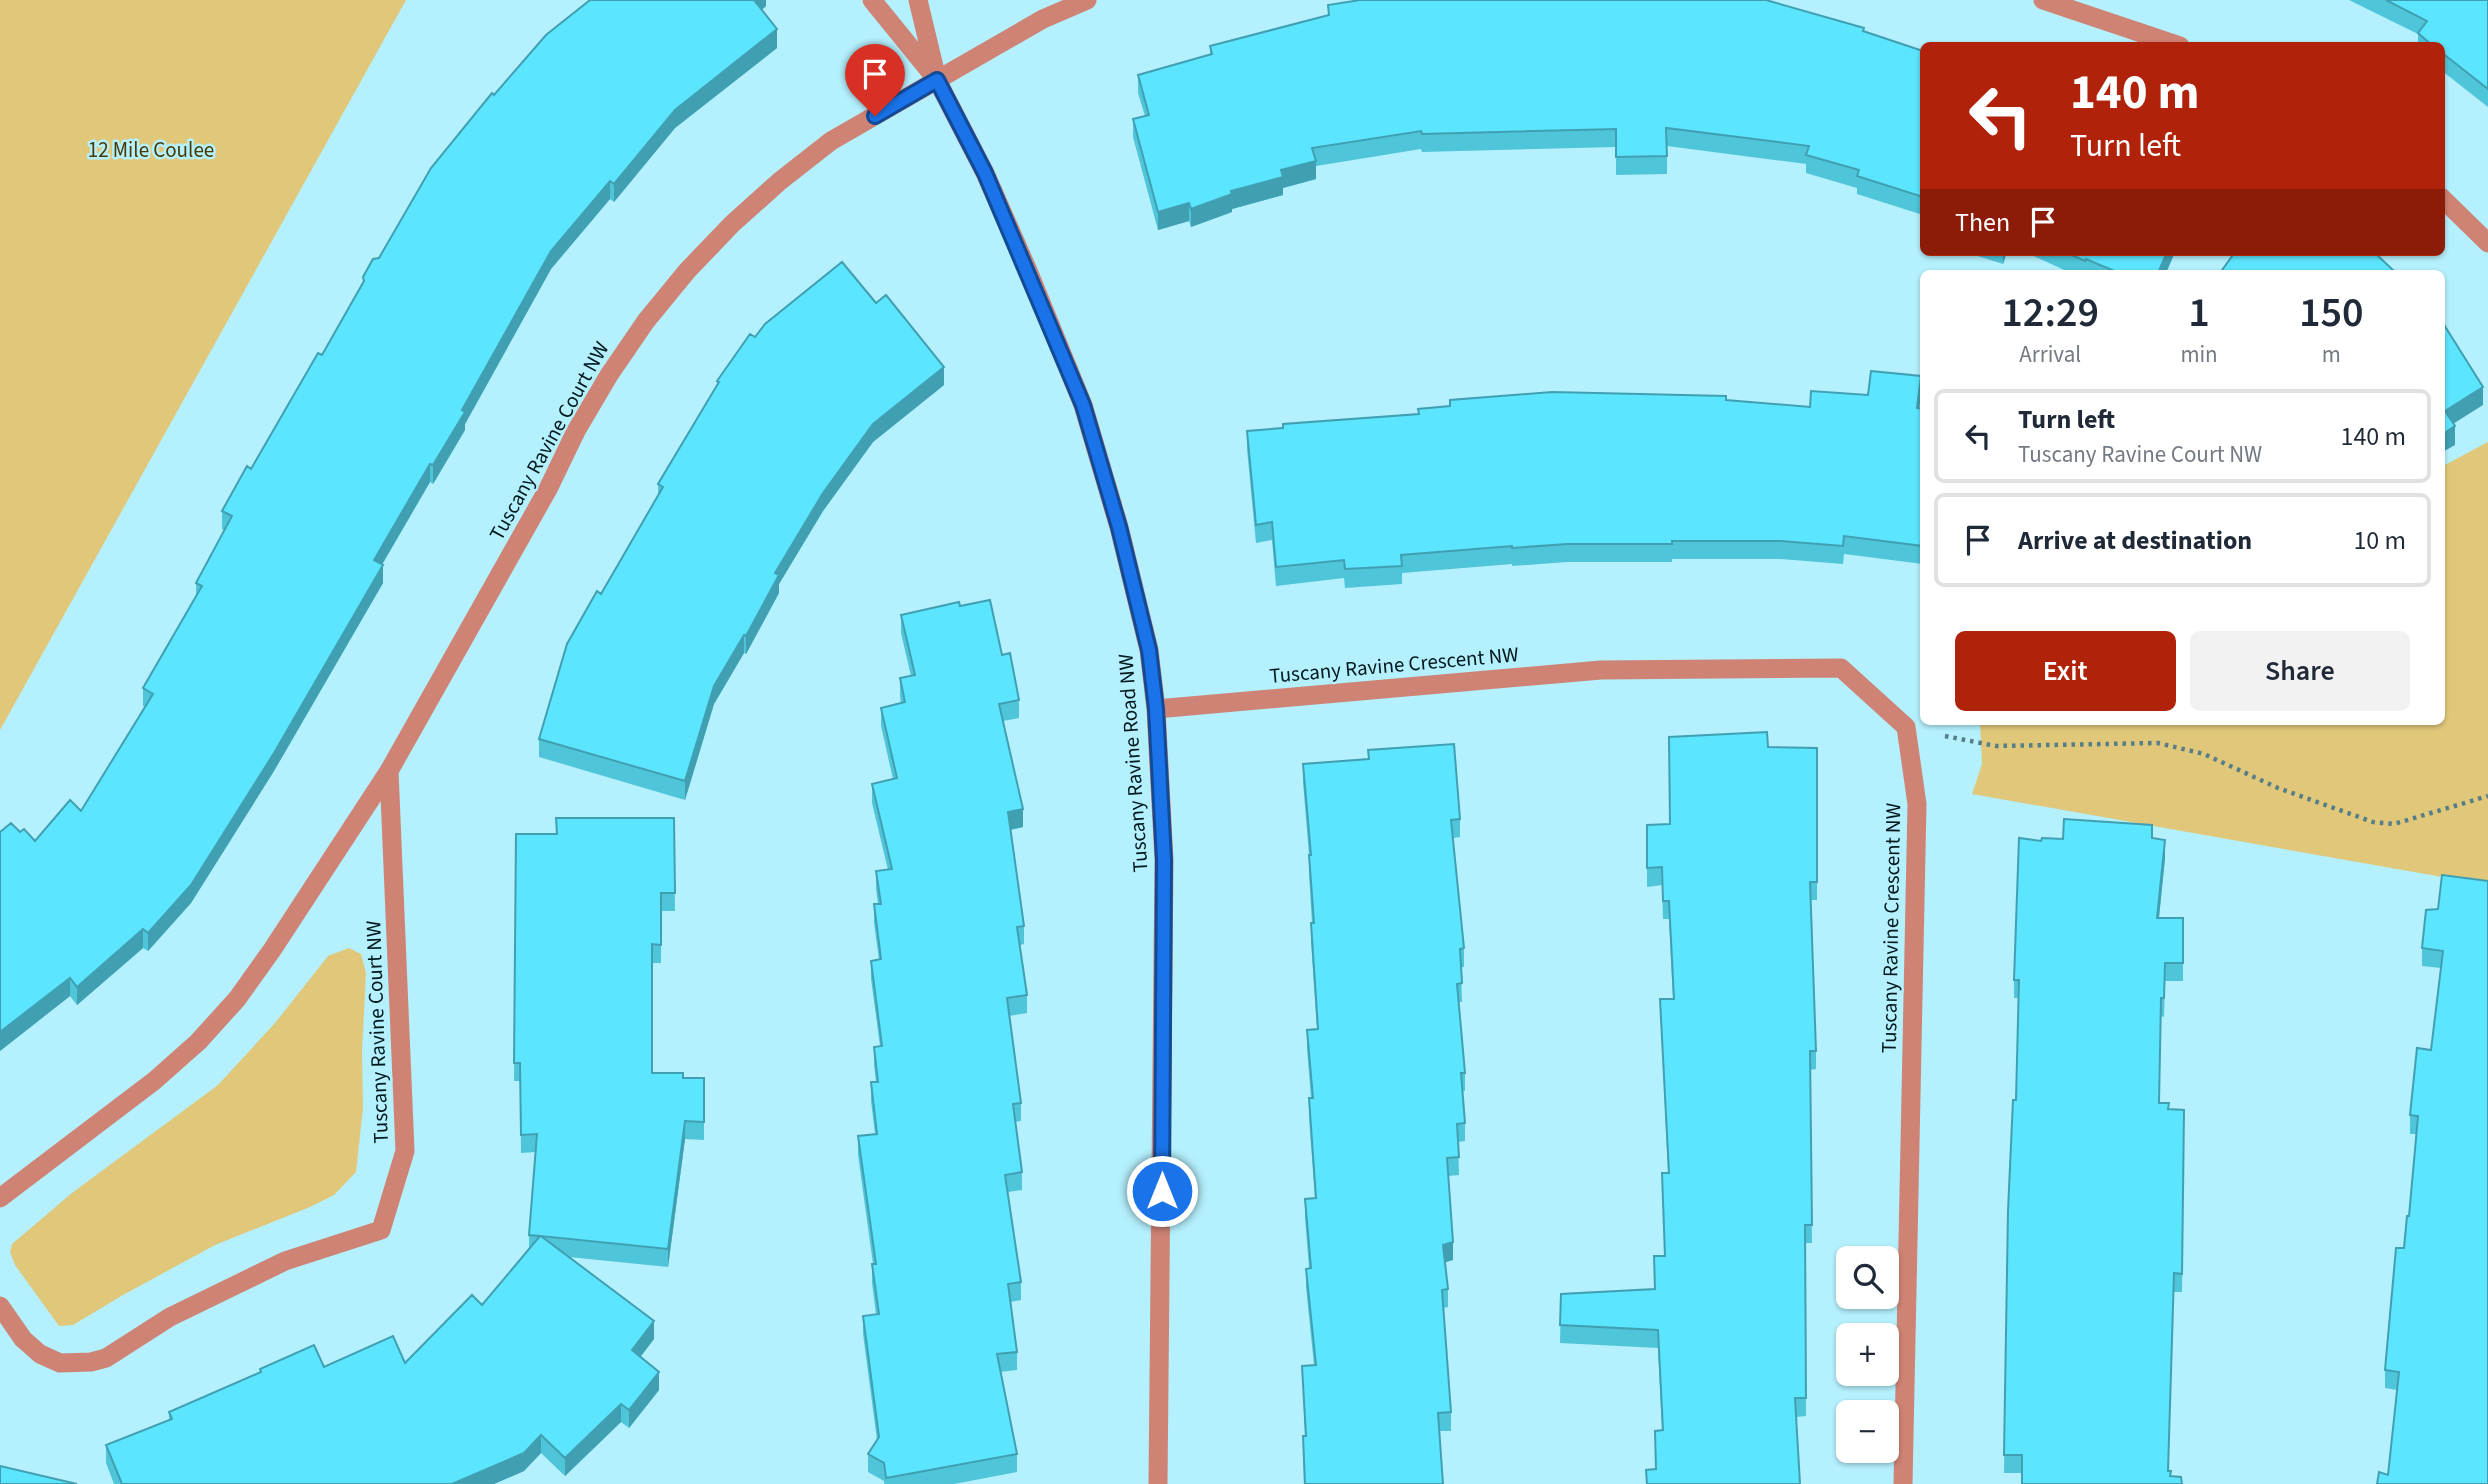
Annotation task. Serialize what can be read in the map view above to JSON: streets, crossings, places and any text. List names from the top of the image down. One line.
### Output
{"streets":{"street":["Tuscany Ravine Court NW","Tuscany Ravine Crescent NW","Tuscany Ravine Road NW"]},"crossings":[["Tuscany Ravine Court NW","Tuscany Ravine Road NW"],["Tuscany Ravine Crescent NW","Tuscany Ravine Road NW"]],"parks":["12 Mile Coulee"],"page":{"turn":["140 m","Turn left"],"then":"Then","eta":["12:29","Arrival","1","min","150","m"],"list":[{"name":"Turn left","note":"Tuscany Ravine Court NW","value":"140 m"},{"name":"Arrive at destination","value":"10 m"}],"buttons":["Exit","Share"],"map_buttons":["+","−"]}}
